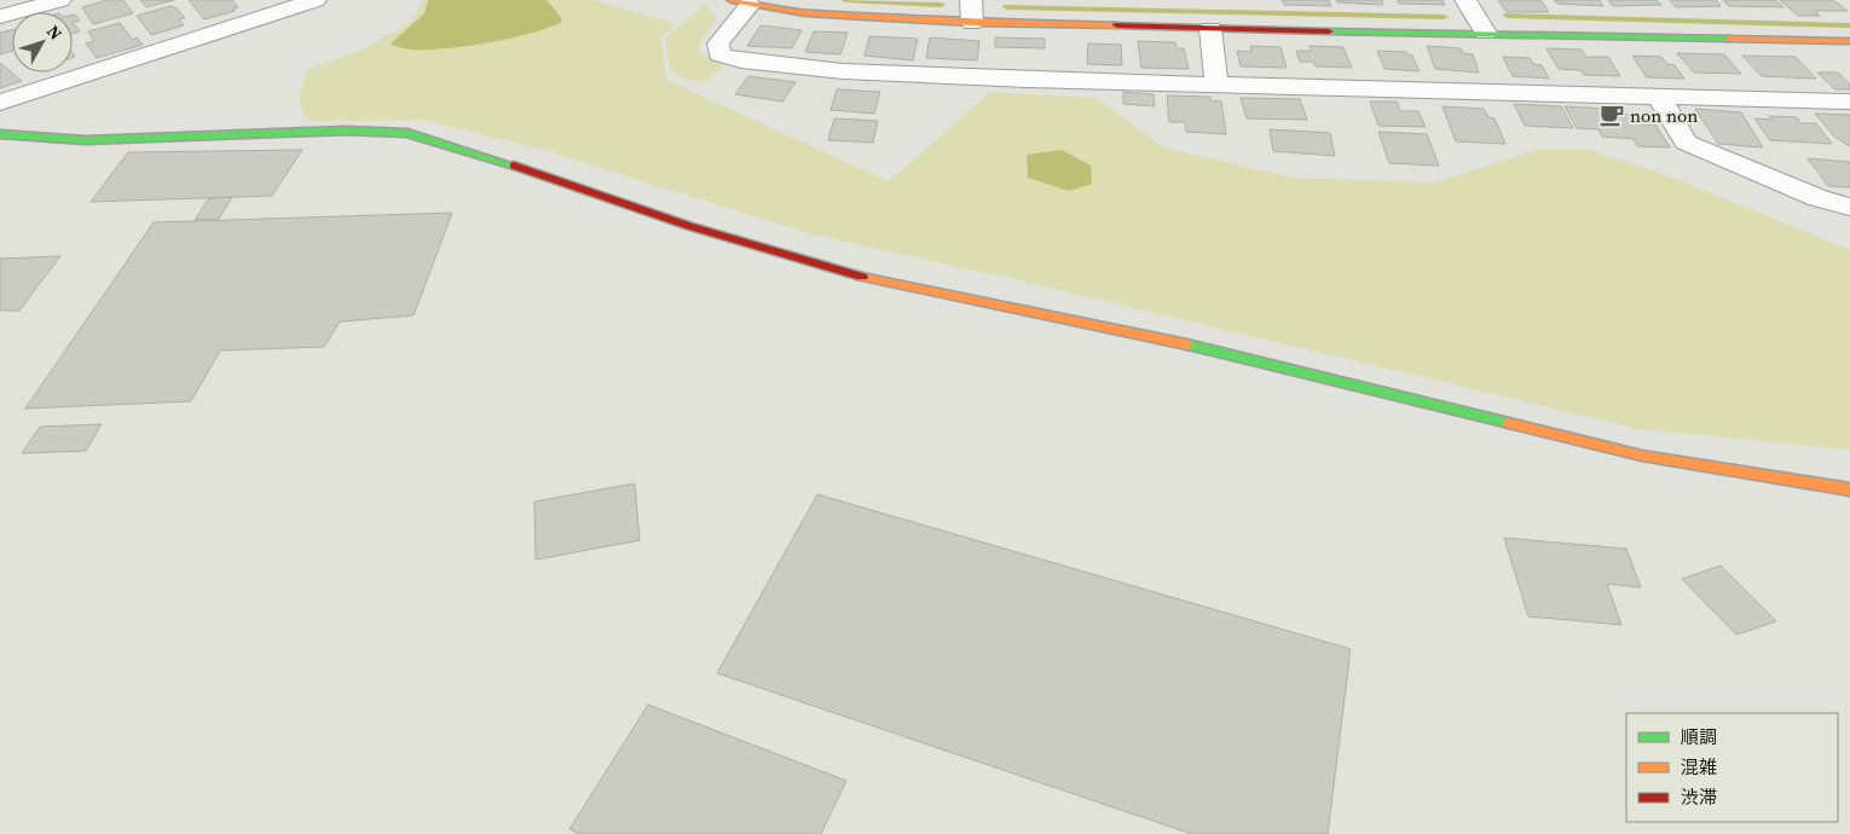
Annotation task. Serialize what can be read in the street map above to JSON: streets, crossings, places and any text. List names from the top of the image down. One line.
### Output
{"places":{"cafe":["non non"]},"legend":["順調","混雑","渋滞"],"north":"top right"}
